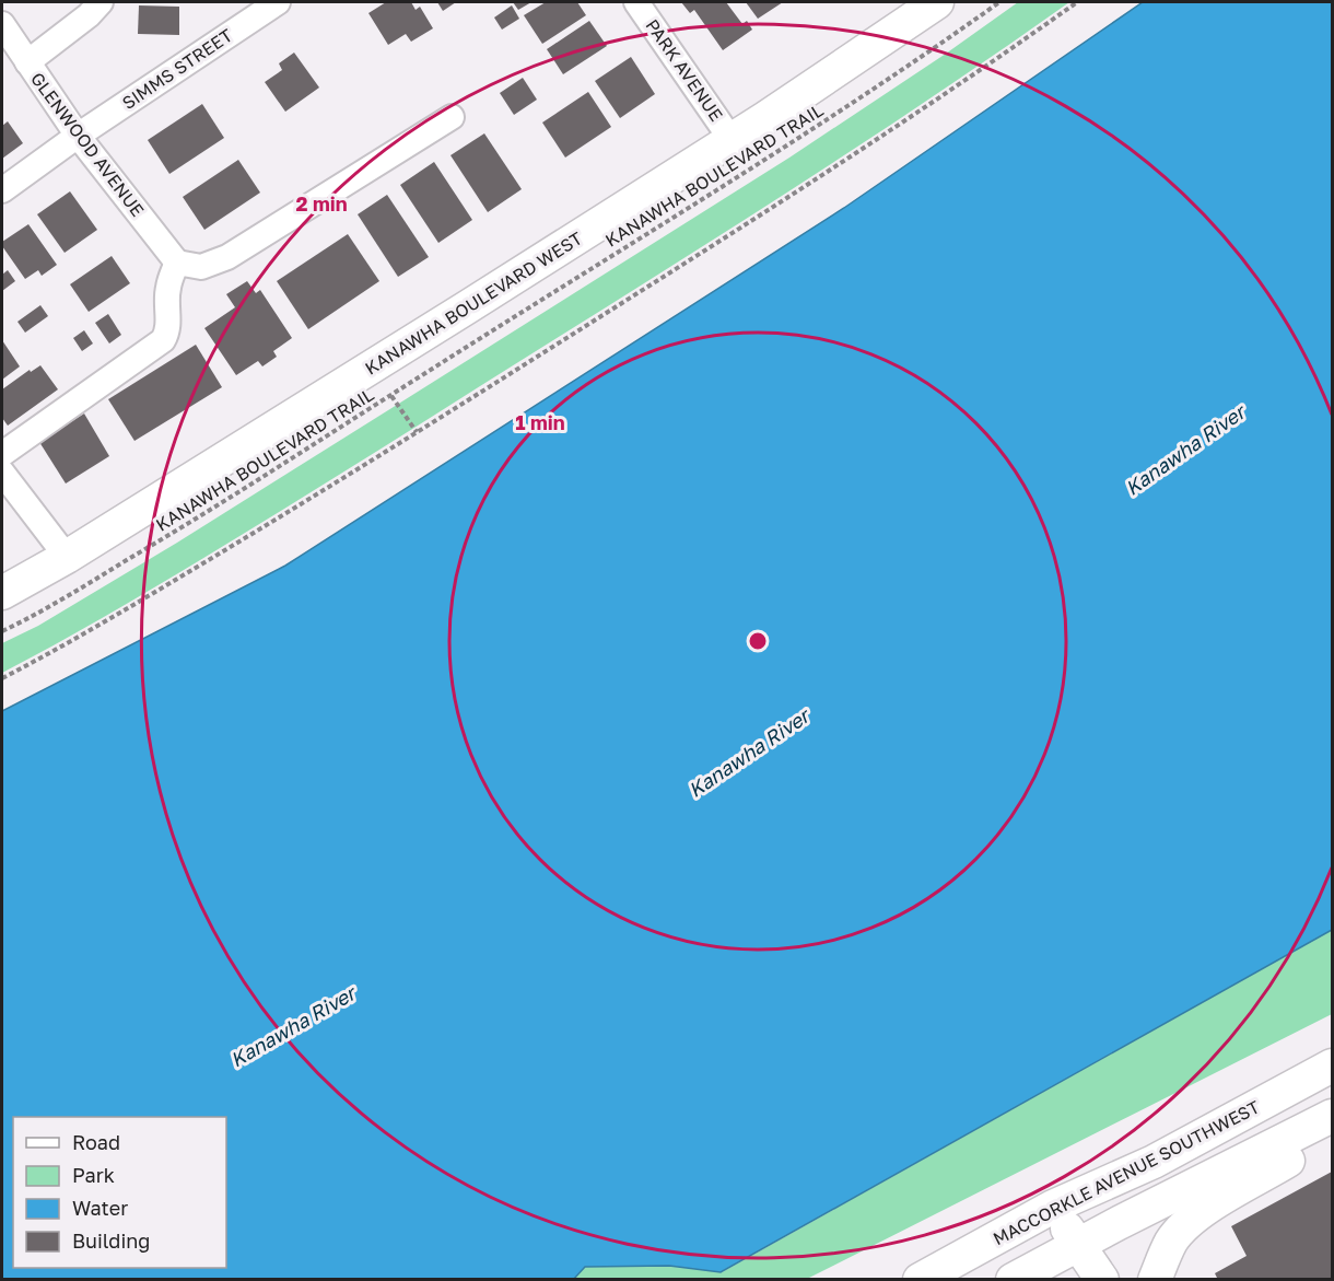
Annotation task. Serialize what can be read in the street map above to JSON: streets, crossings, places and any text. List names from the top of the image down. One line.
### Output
{"streets":{"main road":["KANAWHA BOULEVARD WEST","MACCORKLE AVENUE SOUTHWEST"],"street":["SIMMS STREET","PARK AVENUE","GLENWOOD AVENUE"],"path":["KANAWHA BOULEVARD TRAIL"]},"crossings":[["SIMMS STREET","GLENWOOD AVENUE"],["PARK AVENUE","KANAWHA BOULEVARD WEST"]],"water":["Kanawha River"],"legend":["Road","Park","Water","Building"],"rings":["2 min","1 min"]}
